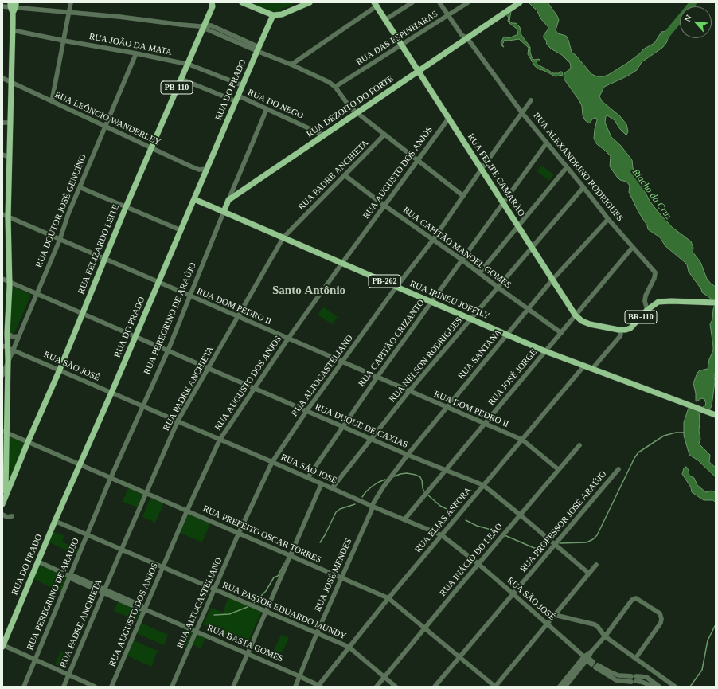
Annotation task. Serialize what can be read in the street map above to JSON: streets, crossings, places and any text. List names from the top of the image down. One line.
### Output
{"streets":{"main road":["PB-110","RUA DO PRADO","RUA DEZOITO DO FORTE","RUA FELIPE CAMARÃO","RUA FELIZARDO LEITE","PB-262","RUA IRINEU JOFFILY","BR-110","RUA PEREGRINO DE ARAÚJO"],"street":["RUA DAS ESPINHARAS","RUA JOÃO DA MATA","RUA DO NEGO","RUA LEÔNCIO WANDERLEY","RUA ALEXANDRINO RODRIGUES","RUA AUGUSTO DOS ANJOS","RUA PADRE ANCHIETA","RUA DOUTOR JOSÉ GENUÍNO","RUA CAPITÃO MANOEL GOMES","RUA DOM PEDRO II","RUA CAPITÃO CRIZANTO","RUA SANTANA","RUA NELSON RODRIGUES","RUA SÃO JOSÉ","RUA ALTOCASTELIANO","RUA JOSÉ JORGE","RUA DUQUE DE CAXIAS","RUA ELIAS ASFORA","RUA PROFESSOR JOSÉ ARAÚJO","RUA PREFEITO OSCAR TORRES","RUA INÁCIO DO LEÃO","RUA JOSÉ MENDES","RUA PEREGRINO DE ARAUJO","RUA PASTOR EDUARDO MUNDY","RUA BASTA GOMES"]},"crossings":[["RUA DAS ESPINHARAS","RUA ALEXANDRINO RODRIGUES"],["RUA DAS ESPINHARAS","RUA FELIPE CAMARÃO"],["RUA JOÃO DA MATA","RUA DO PRADO"],["RUA JOÃO DA MATA","RUA DOUTOR JOSÉ GENUÍNO"],["RUA JOÃO DA MATA","RUA FELIZARDO LEITE"],["RUA DO PRADO","RUA DO NEGO"],["RUA DO PRADO","RUA LEÔNCIO WANDERLEY"],["RUA DO PRADO","RUA IRINEU JOFFILY"],["RUA DO PRADO","RUA DOM PEDRO II"],["RUA DO PRADO","RUA SÃO JOSÉ"],["RUA DO PRADO","RUA DUQUE DE CAXIAS"],["RUA DO PRADO","RUA PREFEITO OSCAR TORRES"],["RUA DO PRADO","RUA PASTOR EDUARDO MUNDY"],["RUA DO PRADO","RUA BASTA GOMES"],["RUA DO NEGO","RUA DEZOITO DO FORTE"],["RUA DO NEGO","RUA FELIZARDO LEITE"],["RUA DO NEGO","RUA PEREGRINO DE ARAÚJO"],["RUA DEZOITO DO FORTE","RUA ALEXANDRINO RODRIGUES"],["RUA DEZOITO DO FORTE","RUA FELIPE CAMARÃO"],["RUA DEZOITO DO FORTE","RUA PEREGRINO DE ARAÚJO"],["RUA LEÔNCIO WANDERLEY","RUA DOUTOR JOSÉ GENUÍNO"],["RUA LEÔNCIO WANDERLEY","RUA FELIZARDO LEITE"],["RUA ALEXANDRINO RODRIGUES","BR-110"],["RUA ALEXANDRINO RODRIGUES","RUA CAPITÃO CRIZANTO"],["RUA ALEXANDRINO RODRIGUES","RUA SANTANA"],["RUA ALEXANDRINO RODRIGUES","RUA NELSON RODRIGUES"],["RUA ALEXANDRINO RODRIGUES","RUA ALTOCASTELIANO"],["RUA ALEXANDRINO RODRIGUES","RUA JOSÉ JORGE"],["RUA AUGUSTO DOS ANJOS","RUA FELIPE CAMARÃO"],["RUA AUGUSTO DOS ANJOS","RUA CAPITÃO MANOEL GOMES"],["RUA AUGUSTO DOS ANJOS","RUA IRINEU JOFFILY"],["RUA AUGUSTO DOS ANJOS","RUA DOM PEDRO II"],["RUA AUGUSTO DOS ANJOS","RUA SÃO JOSÉ"],["RUA AUGUSTO DOS ANJOS","RUA DUQUE DE CAXIAS"],["RUA AUGUSTO DOS ANJOS","RUA PREFEITO OSCAR TORRES"],["RUA AUGUSTO DOS ANJOS","RUA PASTOR EDUARDO MUNDY"],["RUA AUGUSTO DOS ANJOS","RUA BASTA GOMES"],["RUA PADRE ANCHIETA","RUA CAPITÃO MANOEL GOMES"],["RUA PADRE ANCHIETA","RUA IRINEU JOFFILY"],["RUA PADRE ANCHIETA","RUA DOM PEDRO II"],["RUA PADRE ANCHIETA","RUA SÃO JOSÉ"],["RUA PADRE ANCHIETA","RUA DUQUE DE CAXIAS"],["RUA PADRE ANCHIETA","RUA PREFEITO OSCAR TORRES"],["RUA PADRE ANCHIETA","RUA PASTOR EDUARDO MUNDY"],["RUA PADRE ANCHIETA","RUA BASTA GOMES"],["RUA FELIPE CAMARÃO","BR-110"],["RUA FELIPE CAMARÃO","RUA CAPITÃO CRIZANTO"],["RUA FELIPE CAMARÃO","RUA SANTANA"],["RUA FELIPE CAMARÃO","RUA NELSON RODRIGUES"],["RUA FELIPE CAMARÃO","RUA ALTOCASTELIANO"],["RUA FELIPE CAMARÃO","RUA JOSÉ JORGE"],["RUA DOUTOR JOSÉ GENUÍNO","RUA DOM PEDRO II"],["RUA DOUTOR JOSÉ GENUÍNO","RUA SÃO JOSÉ"],["RUA DOUTOR JOSÉ GENUÍNO","RUA DUQUE DE CAXIAS"],["RUA CAPITÃO MANOEL GOMES","RUA CAPITÃO CRIZANTO"],["RUA CAPITÃO MANOEL GOMES","RUA SANTANA"],["RUA CAPITÃO MANOEL GOMES","RUA NELSON RODRIGUES"],["RUA CAPITÃO MANOEL GOMES","RUA ALTOCASTELIANO"],["RUA CAPITÃO MANOEL GOMES","RUA JOSÉ JORGE"],["RUA FELIZARDO LEITE","RUA DOM PEDRO II"],["RUA FELIZARDO LEITE","RUA SÃO JOSÉ"],["RUA FELIZARDO LEITE","RUA DUQUE DE CAXIAS"],["RUA FELIZARDO LEITE","RUA PREFEITO OSCAR TORRES"],["RUA IRINEU JOFFILY","BR-110"],["RUA IRINEU JOFFILY","RUA PEREGRINO DE ARAÚJO"],["RUA IRINEU JOFFILY","RUA CAPITÃO CRIZANTO"],["RUA IRINEU JOFFILY","RUA SANTANA"],["RUA IRINEU JOFFILY","RUA NELSON RODRIGUES"],["RUA IRINEU JOFFILY","RUA ALTOCASTELIANO"],["RUA IRINEU JOFFILY","RUA JOSÉ JORGE"],["RUA IRINEU JOFFILY","RUA ELIAS ASFORA"],["RUA DOM PEDRO II","RUA PEREGRINO DE ARAÚJO"],["RUA DOM PEDRO II","RUA CAPITÃO CRIZANTO"],["RUA DOM PEDRO II","RUA SANTANA"],["RUA DOM PEDRO II","RUA NELSON RODRIGUES"],["RUA DOM PEDRO II","RUA ALTOCASTELIANO"],["RUA DOM PEDRO II","RUA JOSÉ JORGE"],["RUA DOM PEDRO II","RUA ELIAS ASFORA"],["RUA DOM PEDRO II","RUA INÁCIO DO LEÃO"],["RUA PEREGRINO DE ARAÚJO","RUA SÃO JOSÉ"],["RUA PEREGRINO DE ARAÚJO","RUA DUQUE DE CAXIAS"],["RUA PEREGRINO DE ARAÚJO","RUA PREFEITO OSCAR TORRES"],["RUA PEREGRINO DE ARAÚJO","RUA PEREGRINO DE ARAUJO"],["RUA PEREGRINO DE ARAÚJO","RUA PASTOR EDUARDO MUNDY"],["RUA CAPITÃO CRIZANTO","RUA SÃO JOSÉ"],["RUA CAPITÃO CRIZANTO","RUA DUQUE DE CAXIAS"],["RUA SANTANA","RUA SÃO JOSÉ"],["RUA SANTANA","RUA DUQUE DE CAXIAS"],["RUA SANTANA","RUA JOSÉ MENDES"],["RUA NELSON RODRIGUES","RUA SÃO JOSÉ"],["RUA NELSON RODRIGUES","RUA DUQUE DE CAXIAS"],["RUA SÃO JOSÉ","RUA ALTOCASTELIANO"],["RUA SÃO JOSÉ","RUA JOSÉ JORGE"],["RUA SÃO JOSÉ","RUA ELIAS ASFORA"],["RUA SÃO JOSÉ","RUA PROFESSOR JOSÉ ARAÚJO"],["RUA SÃO JOSÉ","RUA INÁCIO DO LEÃO"],["RUA SÃO JOSÉ","RUA JOSÉ MENDES"],["RUA ALTOCASTELIANO","RUA DUQUE DE CAXIAS"],["RUA ALTOCASTELIANO","RUA PREFEITO OSCAR TORRES"],["RUA ALTOCASTELIANO","RUA PASTOR EDUARDO MUNDY"],["RUA ALTOCASTELIANO","RUA BASTA GOMES"],["RUA JOSÉ JORGE","RUA DUQUE DE CAXIAS"],["RUA DUQUE DE CAXIAS","RUA ELIAS ASFORA"],["RUA DUQUE DE CAXIAS","RUA PROFESSOR JOSÉ ARAÚJO"],["RUA DUQUE DE CAXIAS","RUA INÁCIO DO LEÃO"],["RUA ELIAS ASFORA","RUA PREFEITO OSCAR TORRES"],["RUA ELIAS ASFORA","RUA PASTOR EDUARDO MUNDY"],["RUA ELIAS ASFORA","RUA BASTA GOMES"],["RUA PROFESSOR JOSÉ ARAÚJO","RUA PREFEITO OSCAR TORRES"],["RUA PREFEITO OSCAR TORRES","RUA INÁCIO DO LEÃO"],["RUA PREFEITO OSCAR TORRES","RUA JOSÉ MENDES"],["RUA INÁCIO DO LEÃO","RUA PASTOR EDUARDO MUNDY"],["RUA JOSÉ MENDES","RUA PASTOR EDUARDO MUNDY"],["RUA JOSÉ MENDES","RUA BASTA GOMES"],["RUA PEREGRINO DE ARAUJO","RUA PASTOR EDUARDO MUNDY"],["RUA PEREGRINO DE ARAUJO","RUA BASTA GOMES"]],"districts":["Santo Antônio"],"water":["Riacho da Cruz"],"north":"top left"}
